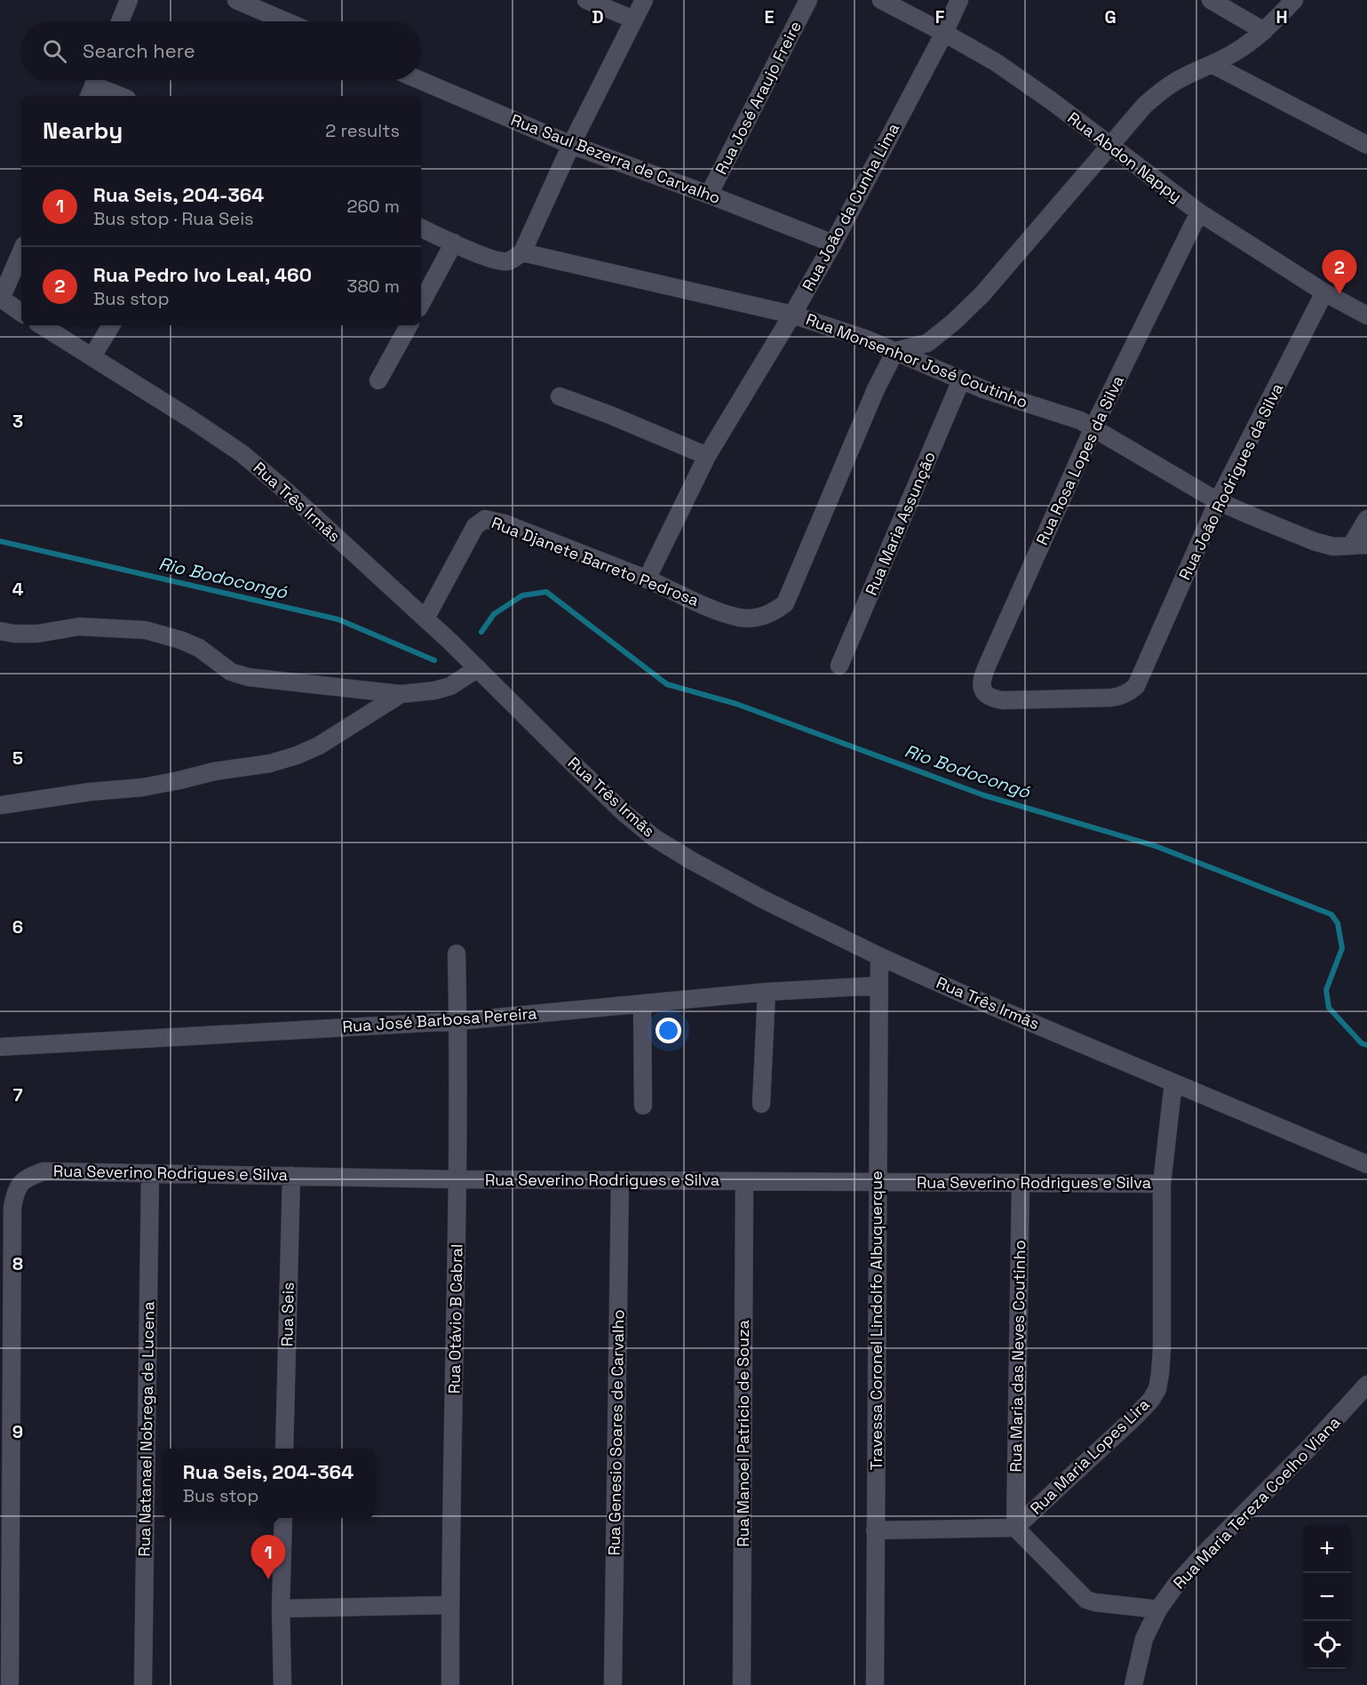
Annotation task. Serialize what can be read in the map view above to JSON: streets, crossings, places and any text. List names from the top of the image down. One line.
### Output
{"streets":{"street":["Rua José Araujo Freire","Rua Abdon Nappy","Rua Saul Bezerra de Carvalho","Rua João da Cunha Lima","Rua Monsenhor José Coutinho","Rua Rosa Lopes da Silva","Rua João Rodrigues da Silva","Rua Três Irmãs","Rua Maria Assunção","Rua Djanete Barreto Pedrosa","Rua José Barbosa Pereira","Rua Severino Rodrigues e Silva","Rua Seis","Rua Otávio B Cabral","Travessa Coronel Lindolfo Albuquerque","Rua Maria das Neves Coutinho","Rua Natanael Nobrega de Lucena","Rua Genesio Soares de Carvalho","Rua Manoel Patricio de Souza","Rua Maria Lopes Lira","Rua Maria Tereza Coelho Viana"]},"crossings":[["Rua José Araujo Freire","Rua Saul Bezerra de Carvalho"],["Rua Abdon Nappy","Rua João da Cunha Lima"],["Rua Abdon Nappy","Rua Rosa Lopes da Silva"],["Rua Abdon Nappy","Rua João Rodrigues da Silva"],["Rua Saul Bezerra de Carvalho","Rua João da Cunha Lima"],["Rua João da Cunha Lima","Rua Monsenhor José Coutinho"],["Rua João da Cunha Lima","Rua Djanete Barreto Pedrosa"],["Rua Monsenhor José Coutinho","Rua Rosa Lopes da Silva"],["Rua Monsenhor José Coutinho","Rua João Rodrigues da Silva"],["Rua Monsenhor José Coutinho","Rua Maria Assunção"],["Rua Monsenhor José Coutinho","Rua Djanete Barreto Pedrosa"],["Rua Rosa Lopes da Silva","Rua João Rodrigues da Silva"],["Rua Três Irmãs","Rua Djanete Barreto Pedrosa"],["Rua Três Irmãs","Travessa Coronel Lindolfo Albuquerque"],["Rua Três Irmãs","Rua Maria Lopes Lira"],["Rua José Barbosa Pereira","Rua Otávio B Cabral"],["Rua José Barbosa Pereira","Travessa Coronel Lindolfo Albuquerque"],["Rua Severino Rodrigues e Silva","Rua Seis"],["Rua Severino Rodrigues e Silva","Rua Otávio B Cabral"],["Rua Severino Rodrigues e Silva","Travessa Coronel Lindolfo Albuquerque"],["Rua Severino Rodrigues e Silva","Rua Maria das Neves Coutinho"],["Rua Severino Rodrigues e Silva","Rua Natanael Nobrega de Lucena"],["Rua Severino Rodrigues e Silva","Rua Genesio Soares de Carvalho"],["Rua Severino Rodrigues e Silva","Rua Manoel Patricio de Souza"],["Rua Severino Rodrigues e Silva","Rua Maria Lopes Lira"],["Rua Maria das Neves Coutinho","Rua Maria Lopes Lira"]],"water":["Rio Bodocongó"],"page":{"search":"Search here","heading":["Nearby","2 results"],"list":[{"mark":"1","name":"Rua Seis, 204-364","note":"Bus stop · Rua Seis","value":"260 m"},{"mark":"2","name":"Rua Pedro Ivo Leal, 460","note":"Bus stop","value":"380 m"}],"pins":["2","1"],"popup":["Rua Seis, 204-364","Bus stop"],"map_buttons":["+","−"]},"grid":{"columns":["D","E","F","G","H"],"rows":["3","4","5","6","7","8","9"]}}
